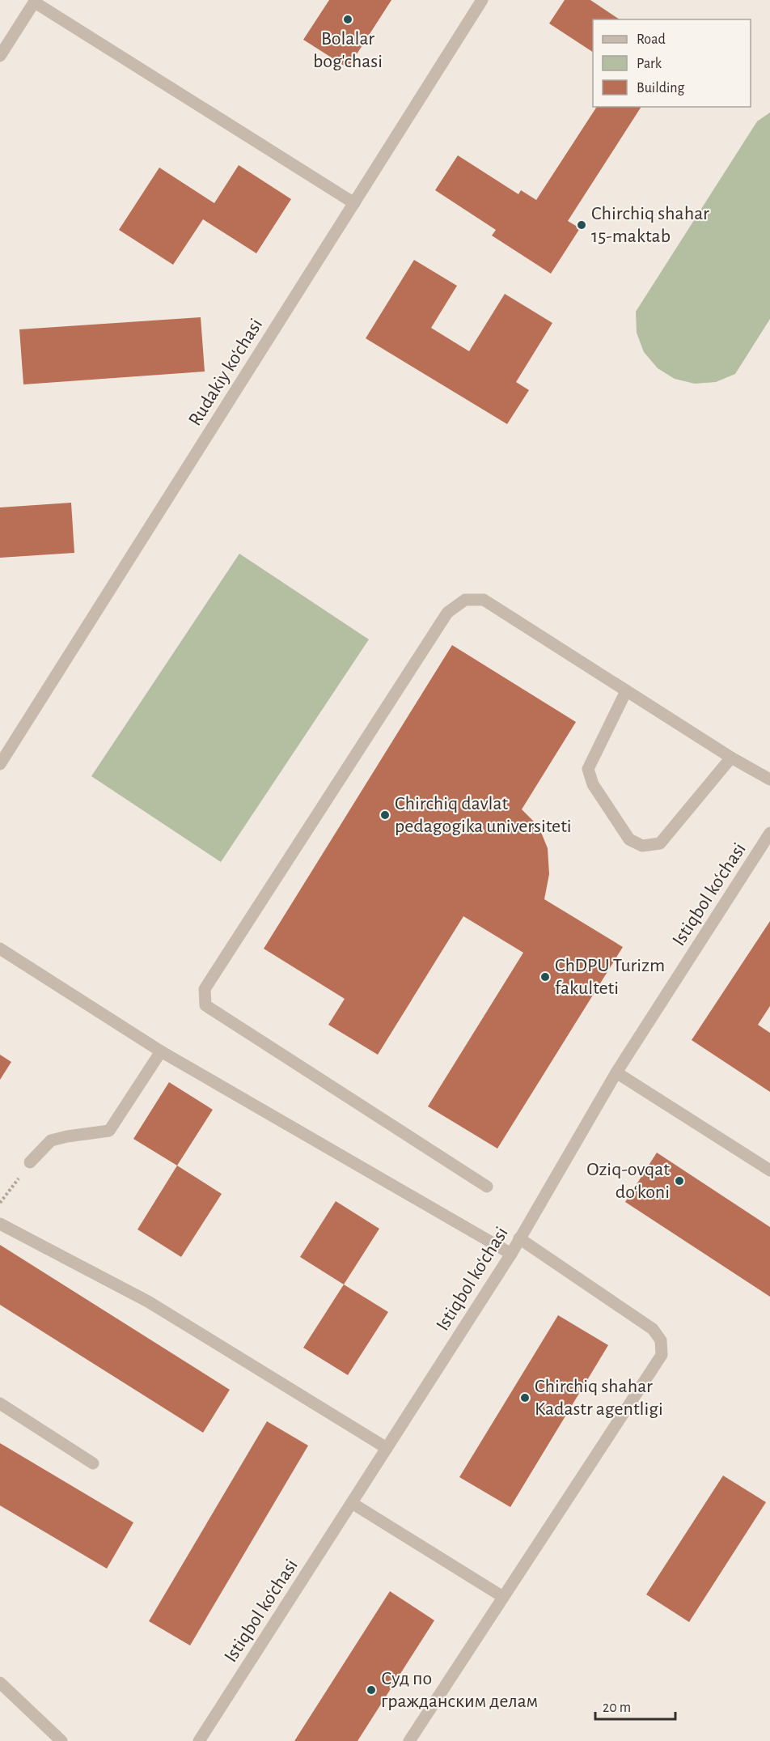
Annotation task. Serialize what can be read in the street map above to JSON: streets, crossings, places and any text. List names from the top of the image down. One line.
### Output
{"streets":{"street":["Rudakiy ko‘chasi","Istiqbol ko‘chasi"]},"places":["Bolalar bog'chasi","Chirchiq shahar 15-maktab","Chirchiq davlat pedagogika universiteti","ChDPU Turizm fakulteti","Oziq-ovqat do‘koni","Chirchiq shahar Kadastr agentligi","Суд по гражданским делам"],"legend":["Road","Park","Building"],"scale_bar":"20 m"}
